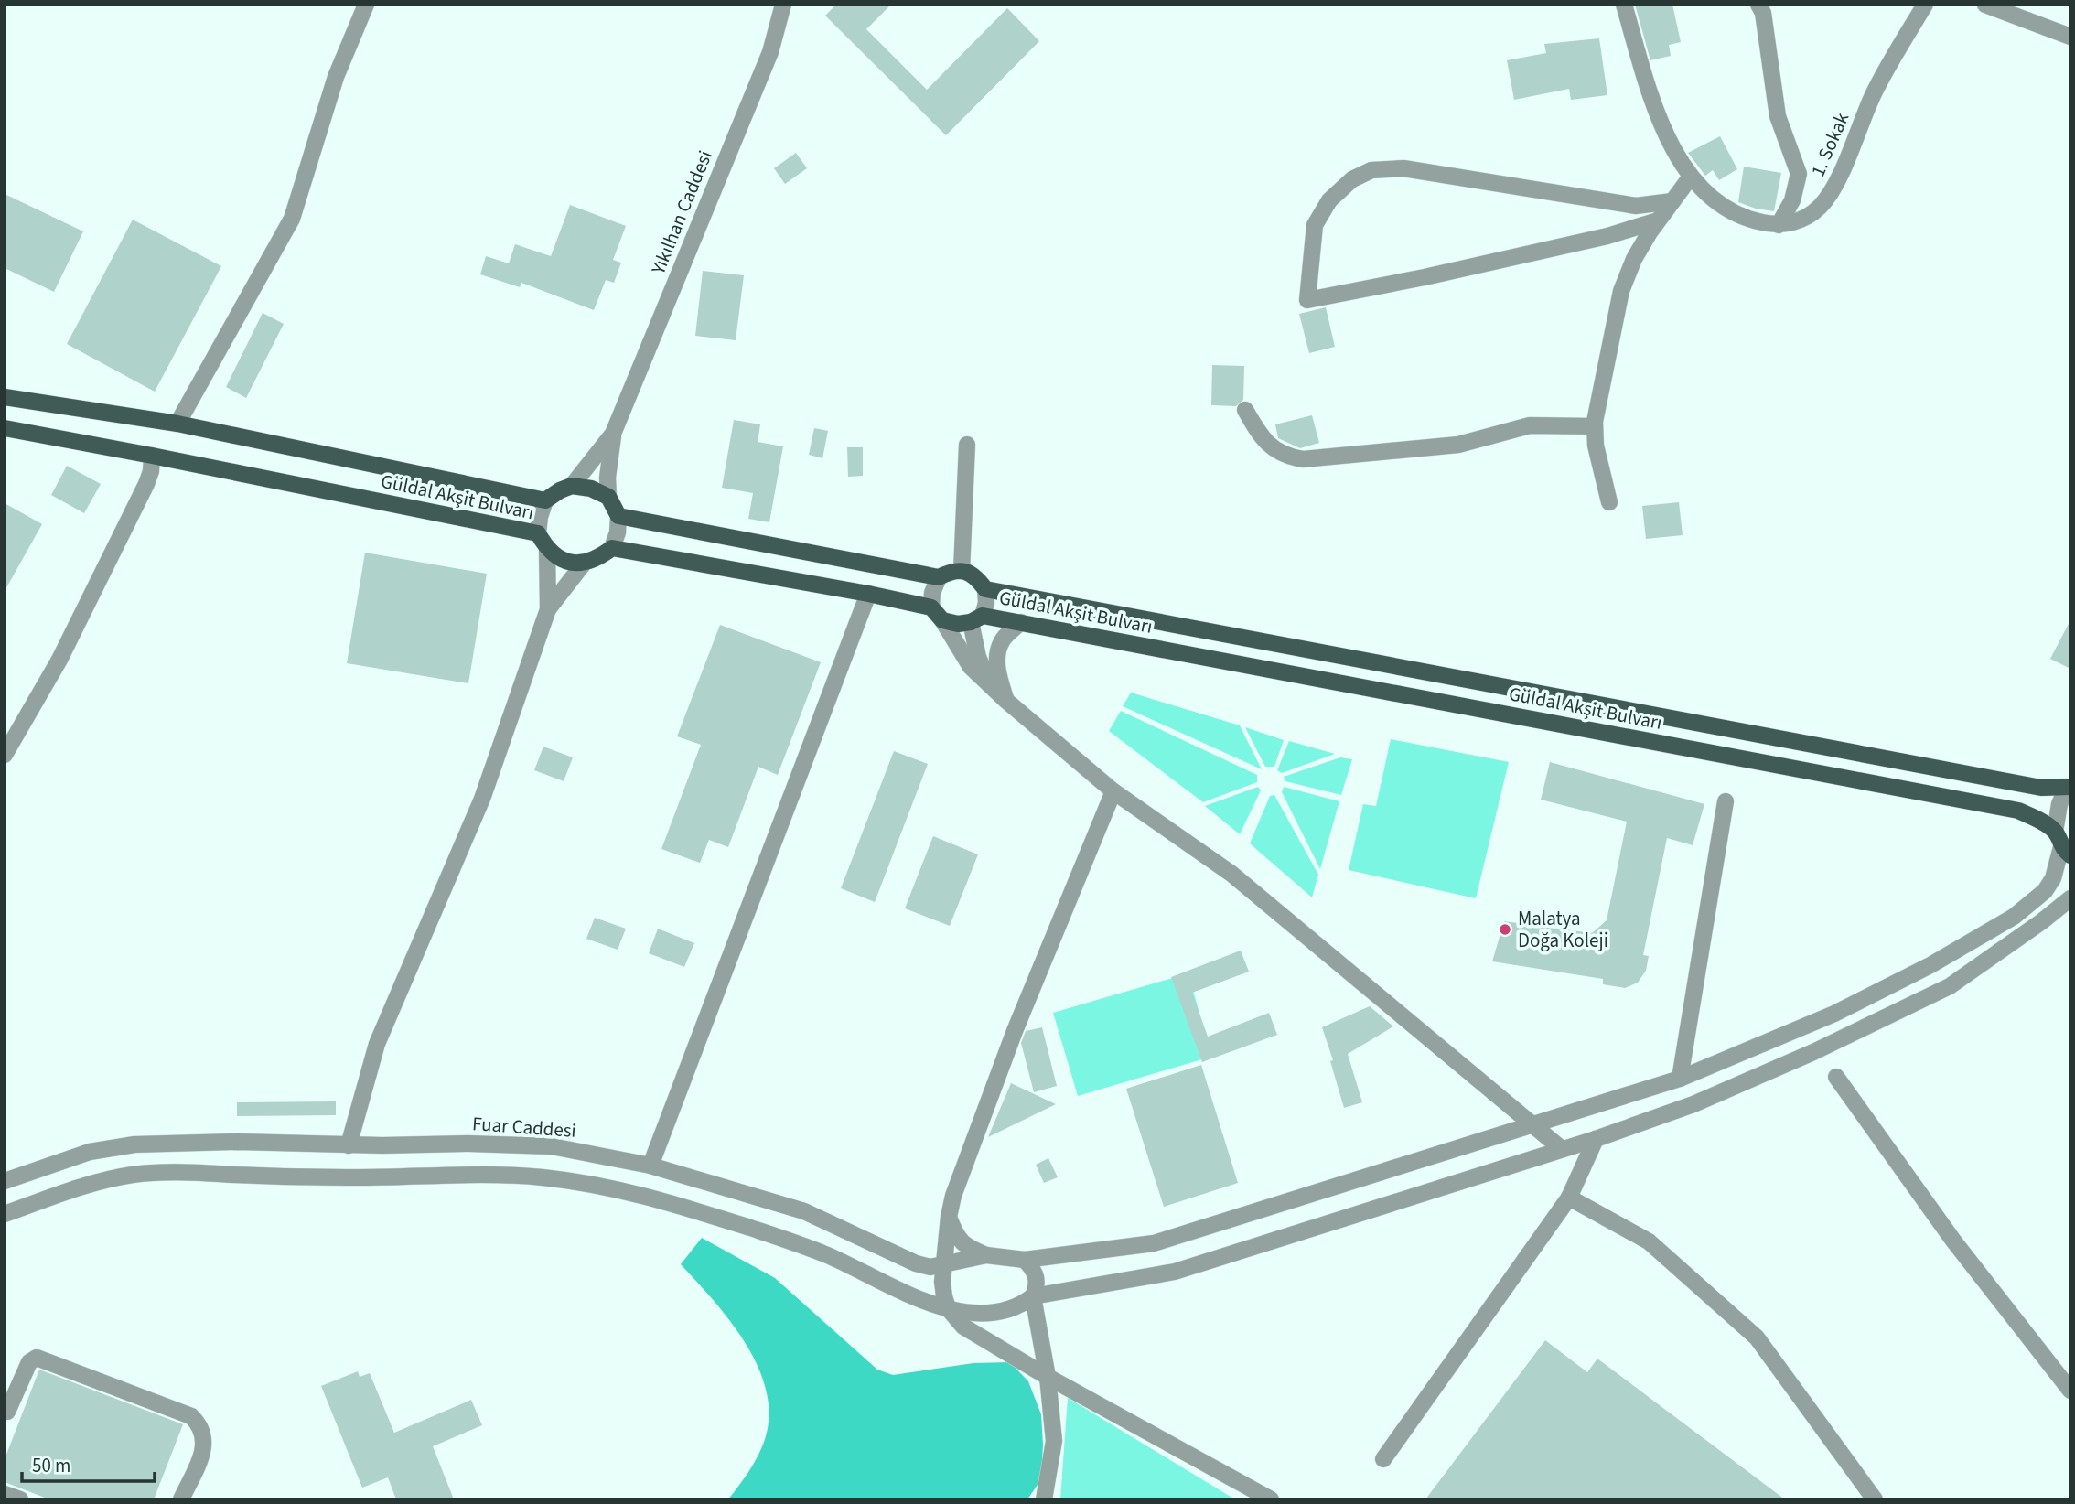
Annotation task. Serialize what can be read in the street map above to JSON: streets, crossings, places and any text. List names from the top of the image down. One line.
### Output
{"streets":{"main road":["Güldal Akşit Bulvarı"],"street":["1. Sokak","Yıkılhan Caddesi","Fuar Caddesi"]},"crossings":[["Yıkılhan Caddesi","Güldal Akşit Bulvarı"]],"places":["Malatya Doğa Koleji"],"scale_bar":"50 m"}
